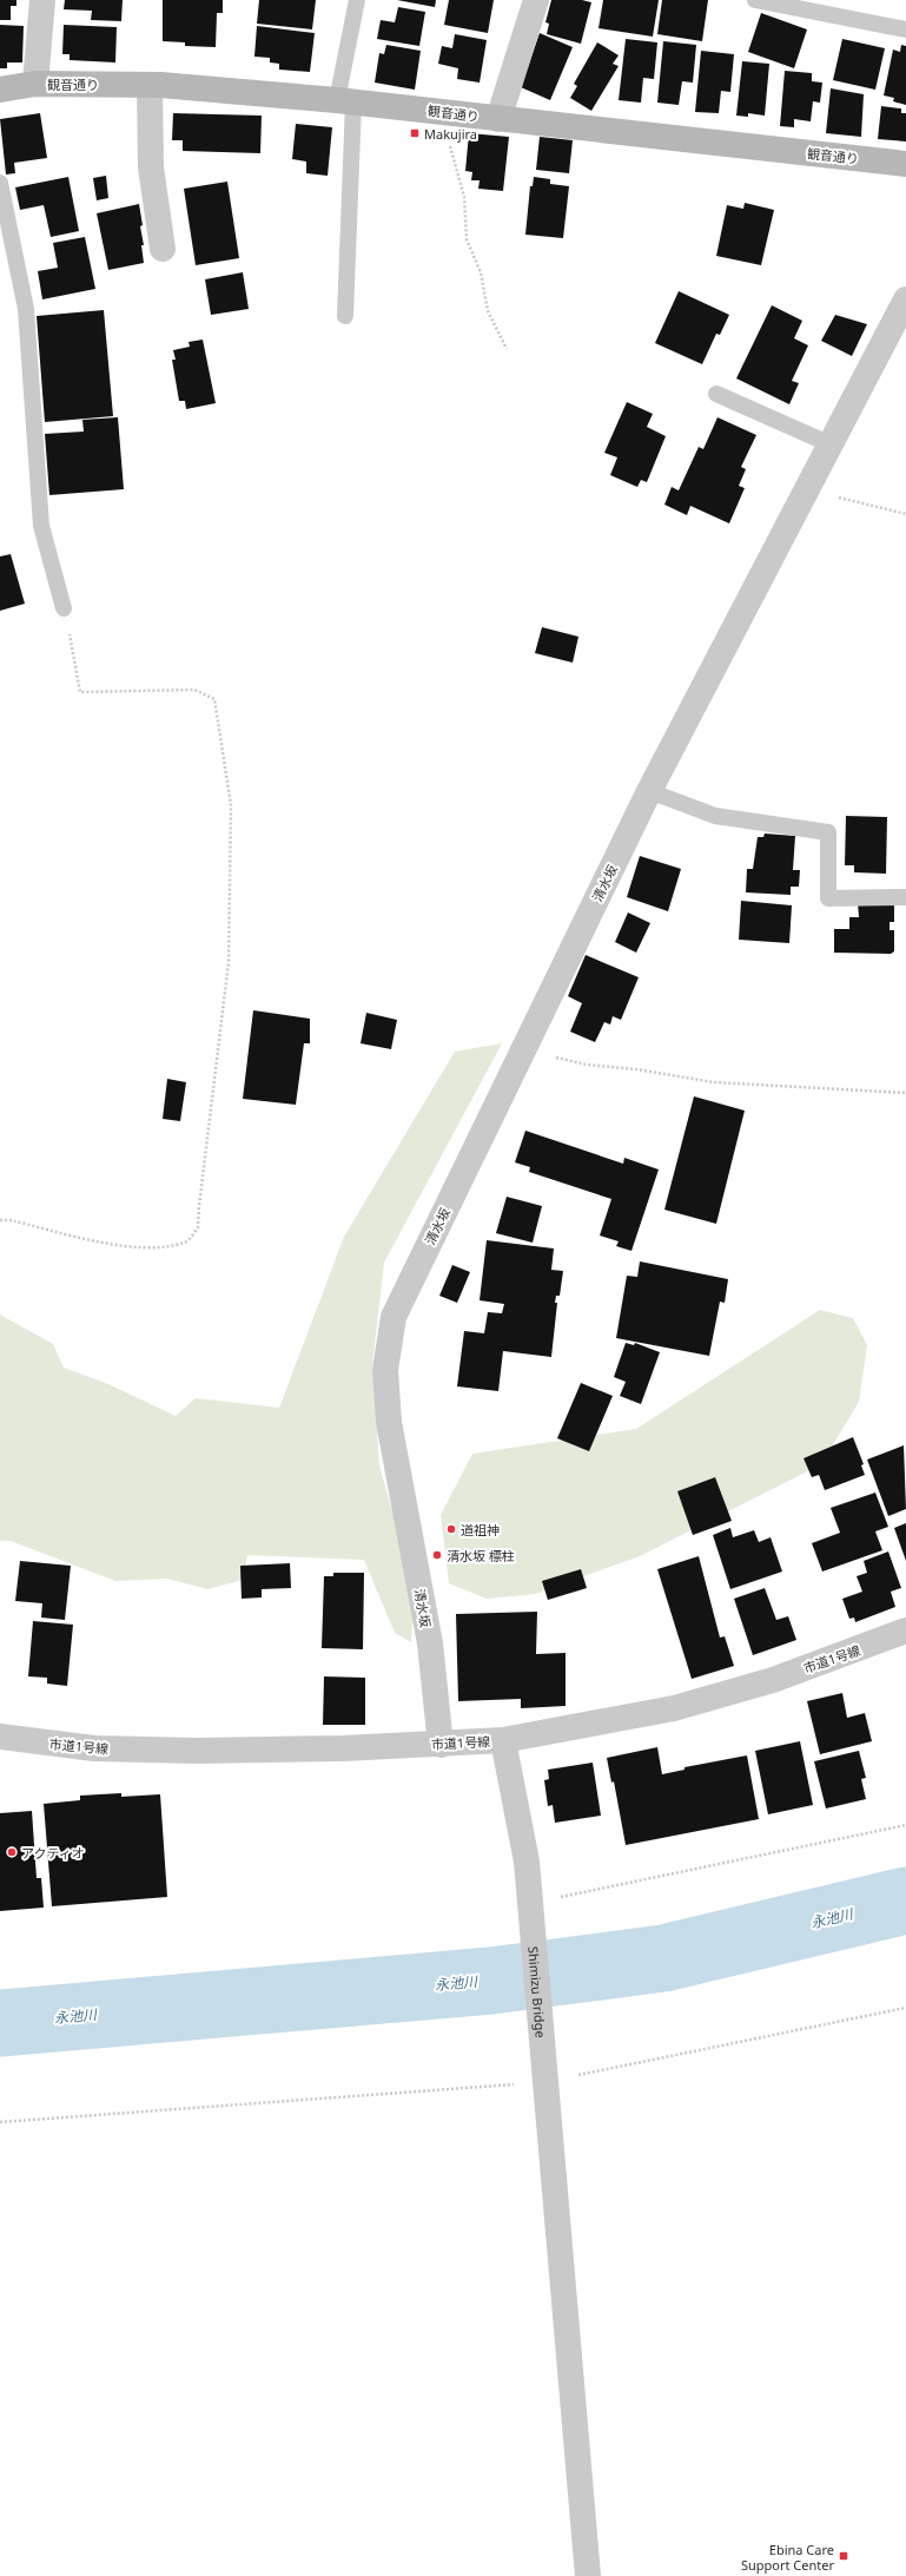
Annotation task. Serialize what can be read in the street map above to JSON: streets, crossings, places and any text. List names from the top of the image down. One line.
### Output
{"streets":{"main road":["観音通り"],"street":["清水坂","市道1号線","Shimizu Bridge"]},"crossings":[["清水坂","市道1号線"],["市道1号線","Shimizu Bridge"]],"water":["永池川"],"places":{"transit":["Makujira","Ebina Care Support Center"],"other":["道祖神","清水坂 標柱","アクティオ"]}}
